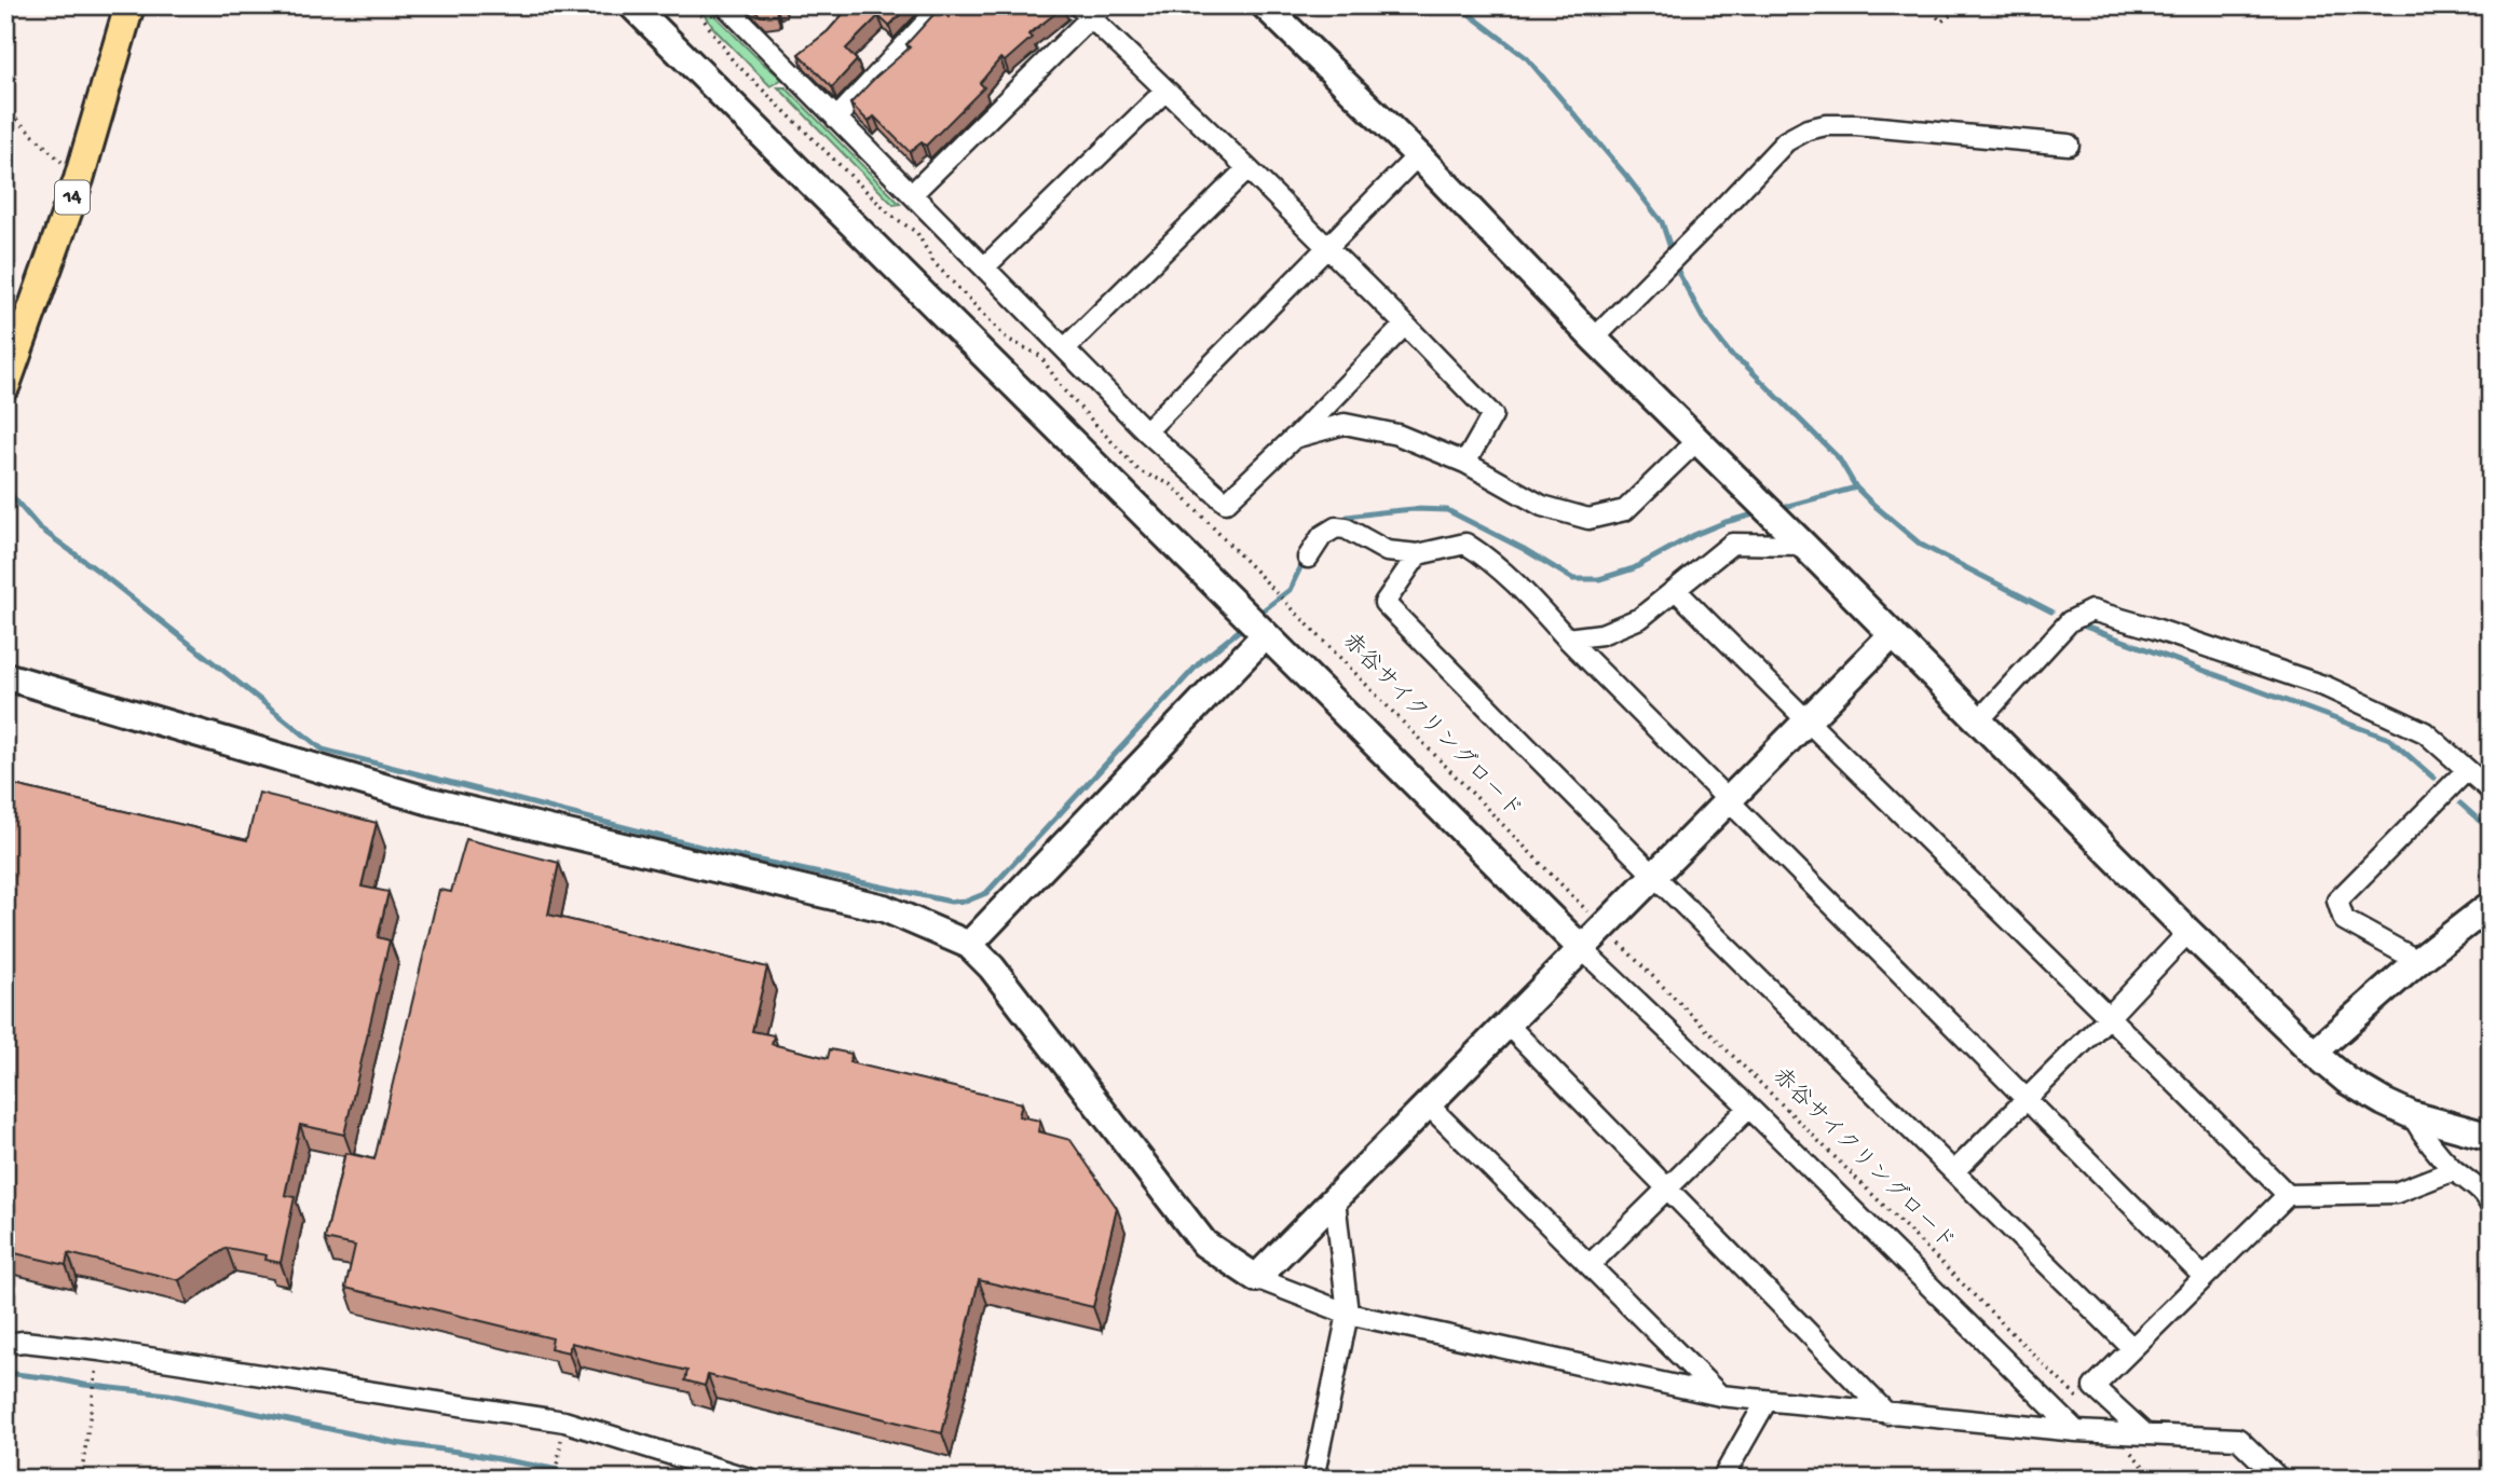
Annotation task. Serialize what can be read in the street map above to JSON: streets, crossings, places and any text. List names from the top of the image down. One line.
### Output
{"streets":{"main road":["14"],"path":["赤谷サイクリングロード"]}}
